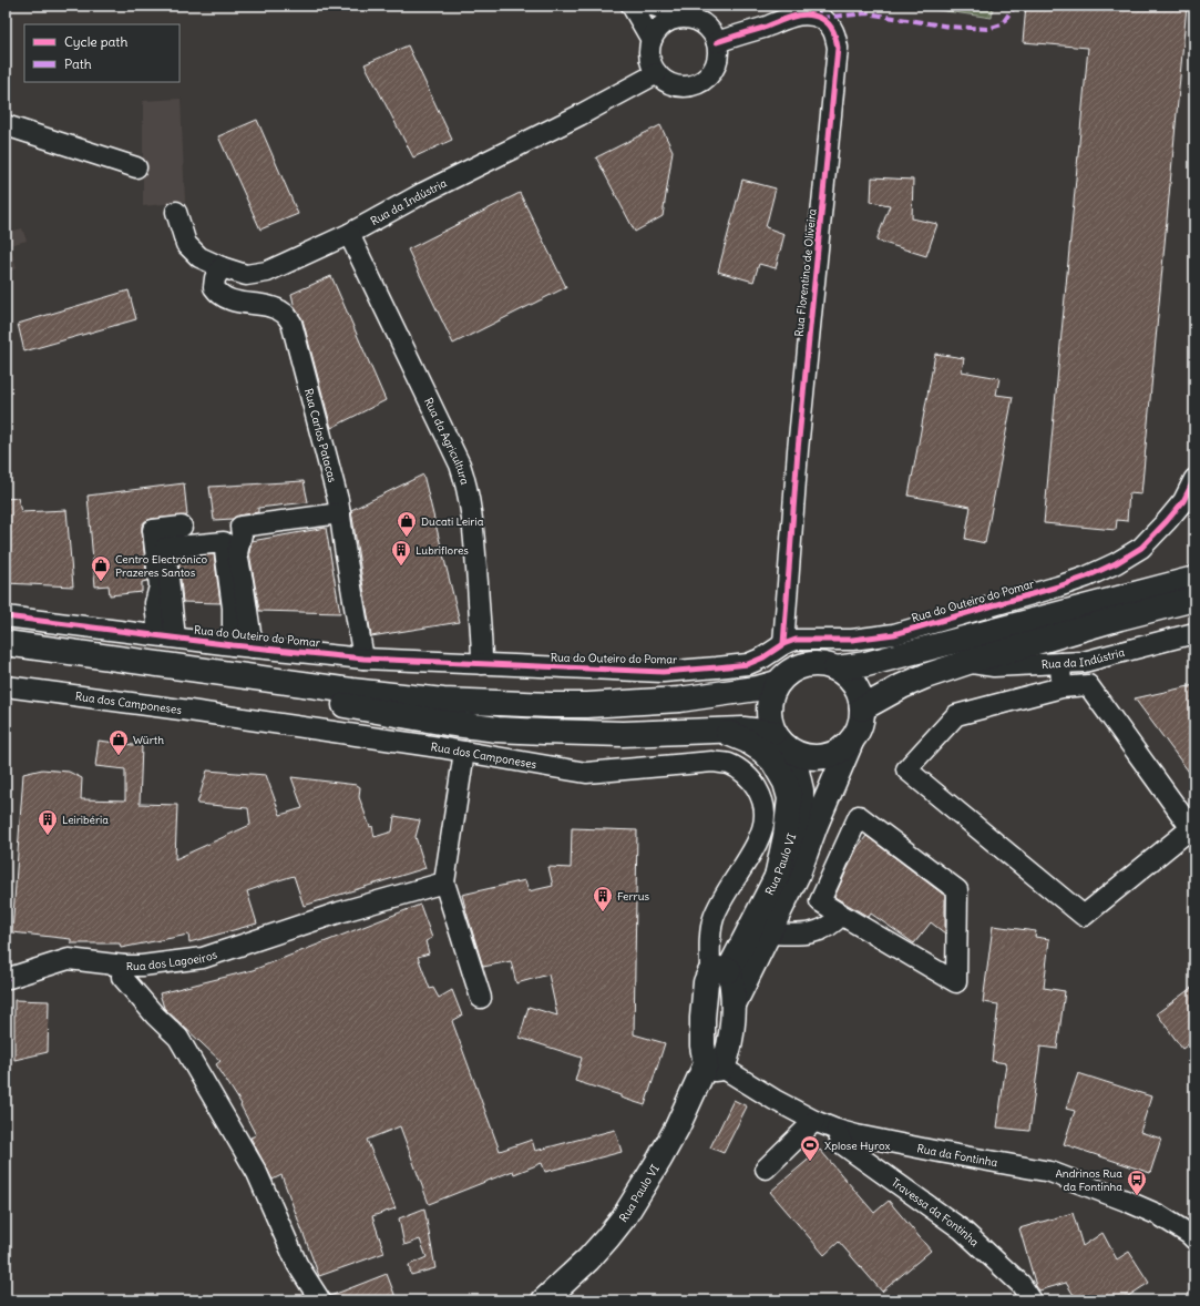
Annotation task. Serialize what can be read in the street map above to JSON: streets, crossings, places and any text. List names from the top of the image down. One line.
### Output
{"streets":{"main road":["Rua Paulo VI"],"street":["Rua da Indústria","Rua Florentino de Oliveira","Rua Carlos Patacas","Rua da Agricultura","Rua do Outeiro do Pomar","Rua dos Camponeses","Rua dos Lagoeiros","Rua da Fontinha","Travessa da Fontinha"]},"crossings":[["Rua da Indústria","Rua Florentino de Oliveira"],["Rua da Indústria","Rua Carlos Patacas"],["Rua da Indústria","Rua da Agricultura"],["Rua Florentino de Oliveira","Rua do Outeiro do Pomar"],["Rua Carlos Patacas","Rua do Outeiro do Pomar"],["Rua da Agricultura","Rua do Outeiro do Pomar"],["Rua dos Camponeses","Rua Paulo VI"],["Rua Paulo VI","Rua da Fontinha"],["Rua da Fontinha","Travessa da Fontinha"]],"places":{"shop":["Ducati Leiria","Centro Electrónico Prazeres Santos","Würth"],"building":["Lubriflores","Leiribéria","Ferrus"],"sports":["Xplose Hyrox"],"bus stop":["Andrinos Rua da Fontinha"]},"legend":["Cycle path","Path"]}
